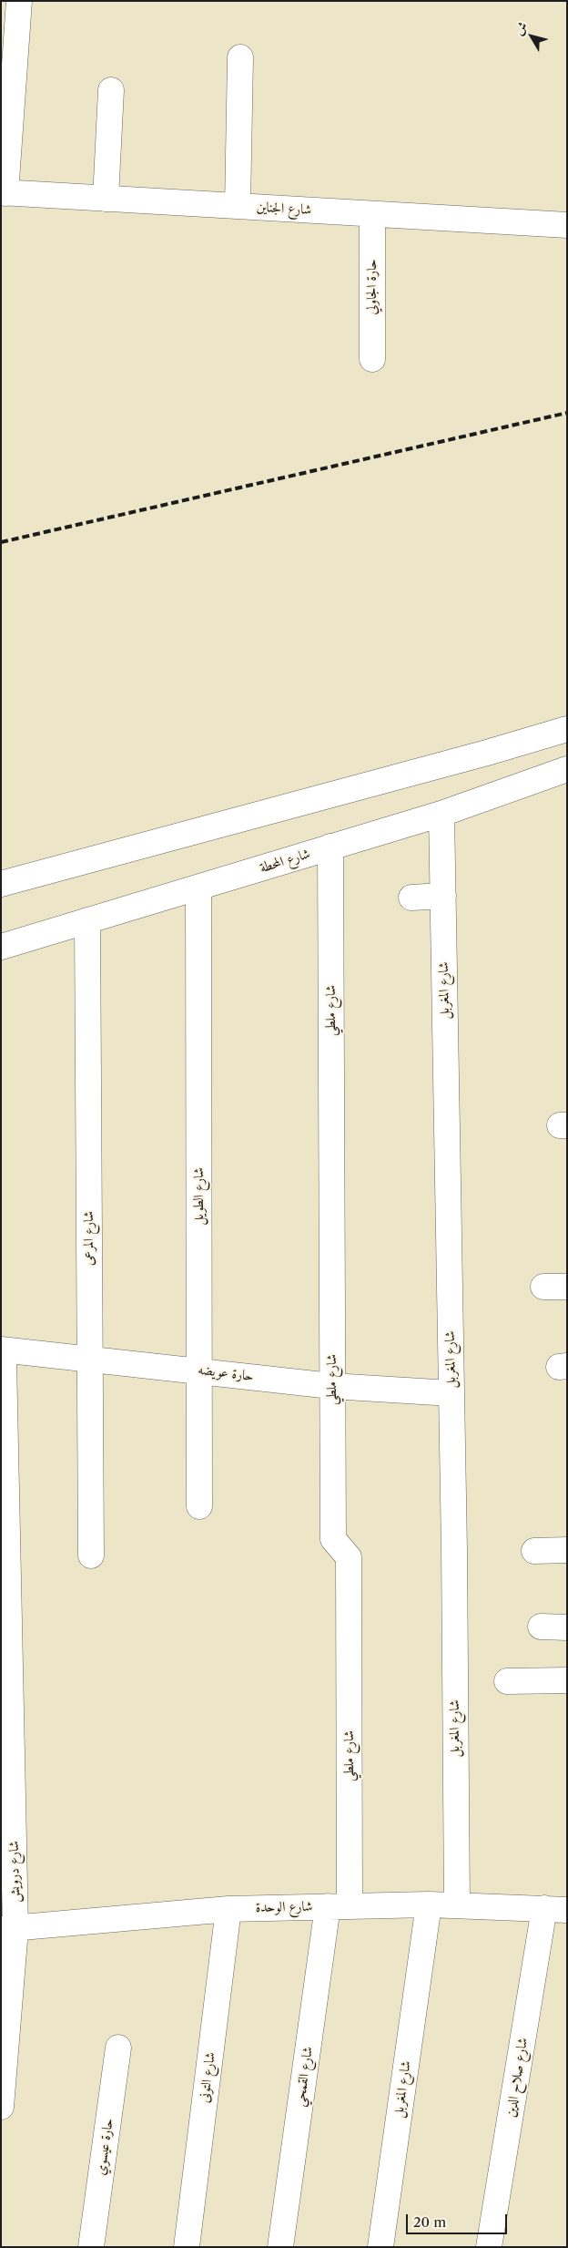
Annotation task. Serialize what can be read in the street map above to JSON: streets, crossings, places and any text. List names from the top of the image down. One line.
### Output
{"streets":{"street":["شارع الجناين","حارة الجاولي","شارع المحطة","شارع المغربل","شارع ملطي","شارع الطويل","شارع المرعى","حارة عويضه","شارع درويش","شارع الوحدة","شارع القمحي","شارع التونى","شارع صلاح الدين","حارة عيسوي"]},"crossings":[["شارع الجناين","حارة الجاولي"],["شارع المحطة","شارع المغربل"],["شارع المحطة","شارع ملطي"],["شارع المحطة","شارع الطويل"],["شارع المحطة","شارع المرعى"],["شارع المغربل","حارة عويضه"],["شارع المغربل","شارع الوحدة"],["شارع ملطي","حارة عويضه"],["شارع ملطي","شارع الوحدة"],["شارع ملطي","شارع القمحي"],["شارع الطويل","حارة عويضه"],["شارع المرعى","حارة عويضه"],["حارة عويضه","شارع درويش"],["شارع درويش","شارع الوحدة"],["شارع الوحدة","شارع القمحي"],["شارع الوحدة","شارع التونى"],["شارع الوحدة","شارع صلاح الدين"]],"scale_bar":"20 m","north":"top left"}
